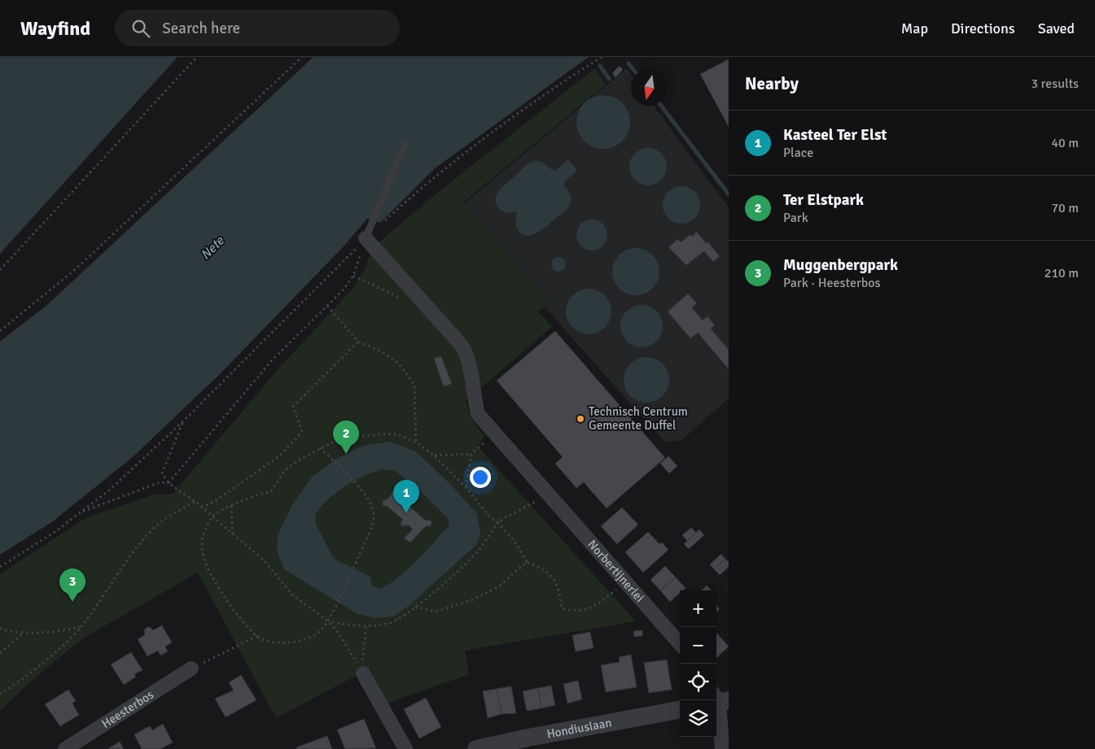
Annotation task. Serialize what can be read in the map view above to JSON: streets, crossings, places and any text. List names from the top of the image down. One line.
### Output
{"streets":{"street":["Norbertijnerlei","Heesterbos","Hondiuslaan"]},"water":["Nete"],"places":["Technisch Centrum Gemeente Duffel"],"north":"bottom","page":{"header":"Wayfind","search":"Search here","nav":["Map","Directions","Saved"],"heading":["Nearby","3 results"],"list":[{"mark":"1","name":"Kasteel Ter Elst","note":"Place","value":"40 m"},{"mark":"2","name":"Ter Elstpark","note":"Park","value":"70 m"},{"mark":"3","name":"Muggenbergpark","note":"Park · Heesterbos","value":"210 m"}],"pins":["2","1","3"],"map_buttons":["+","−"]}}
